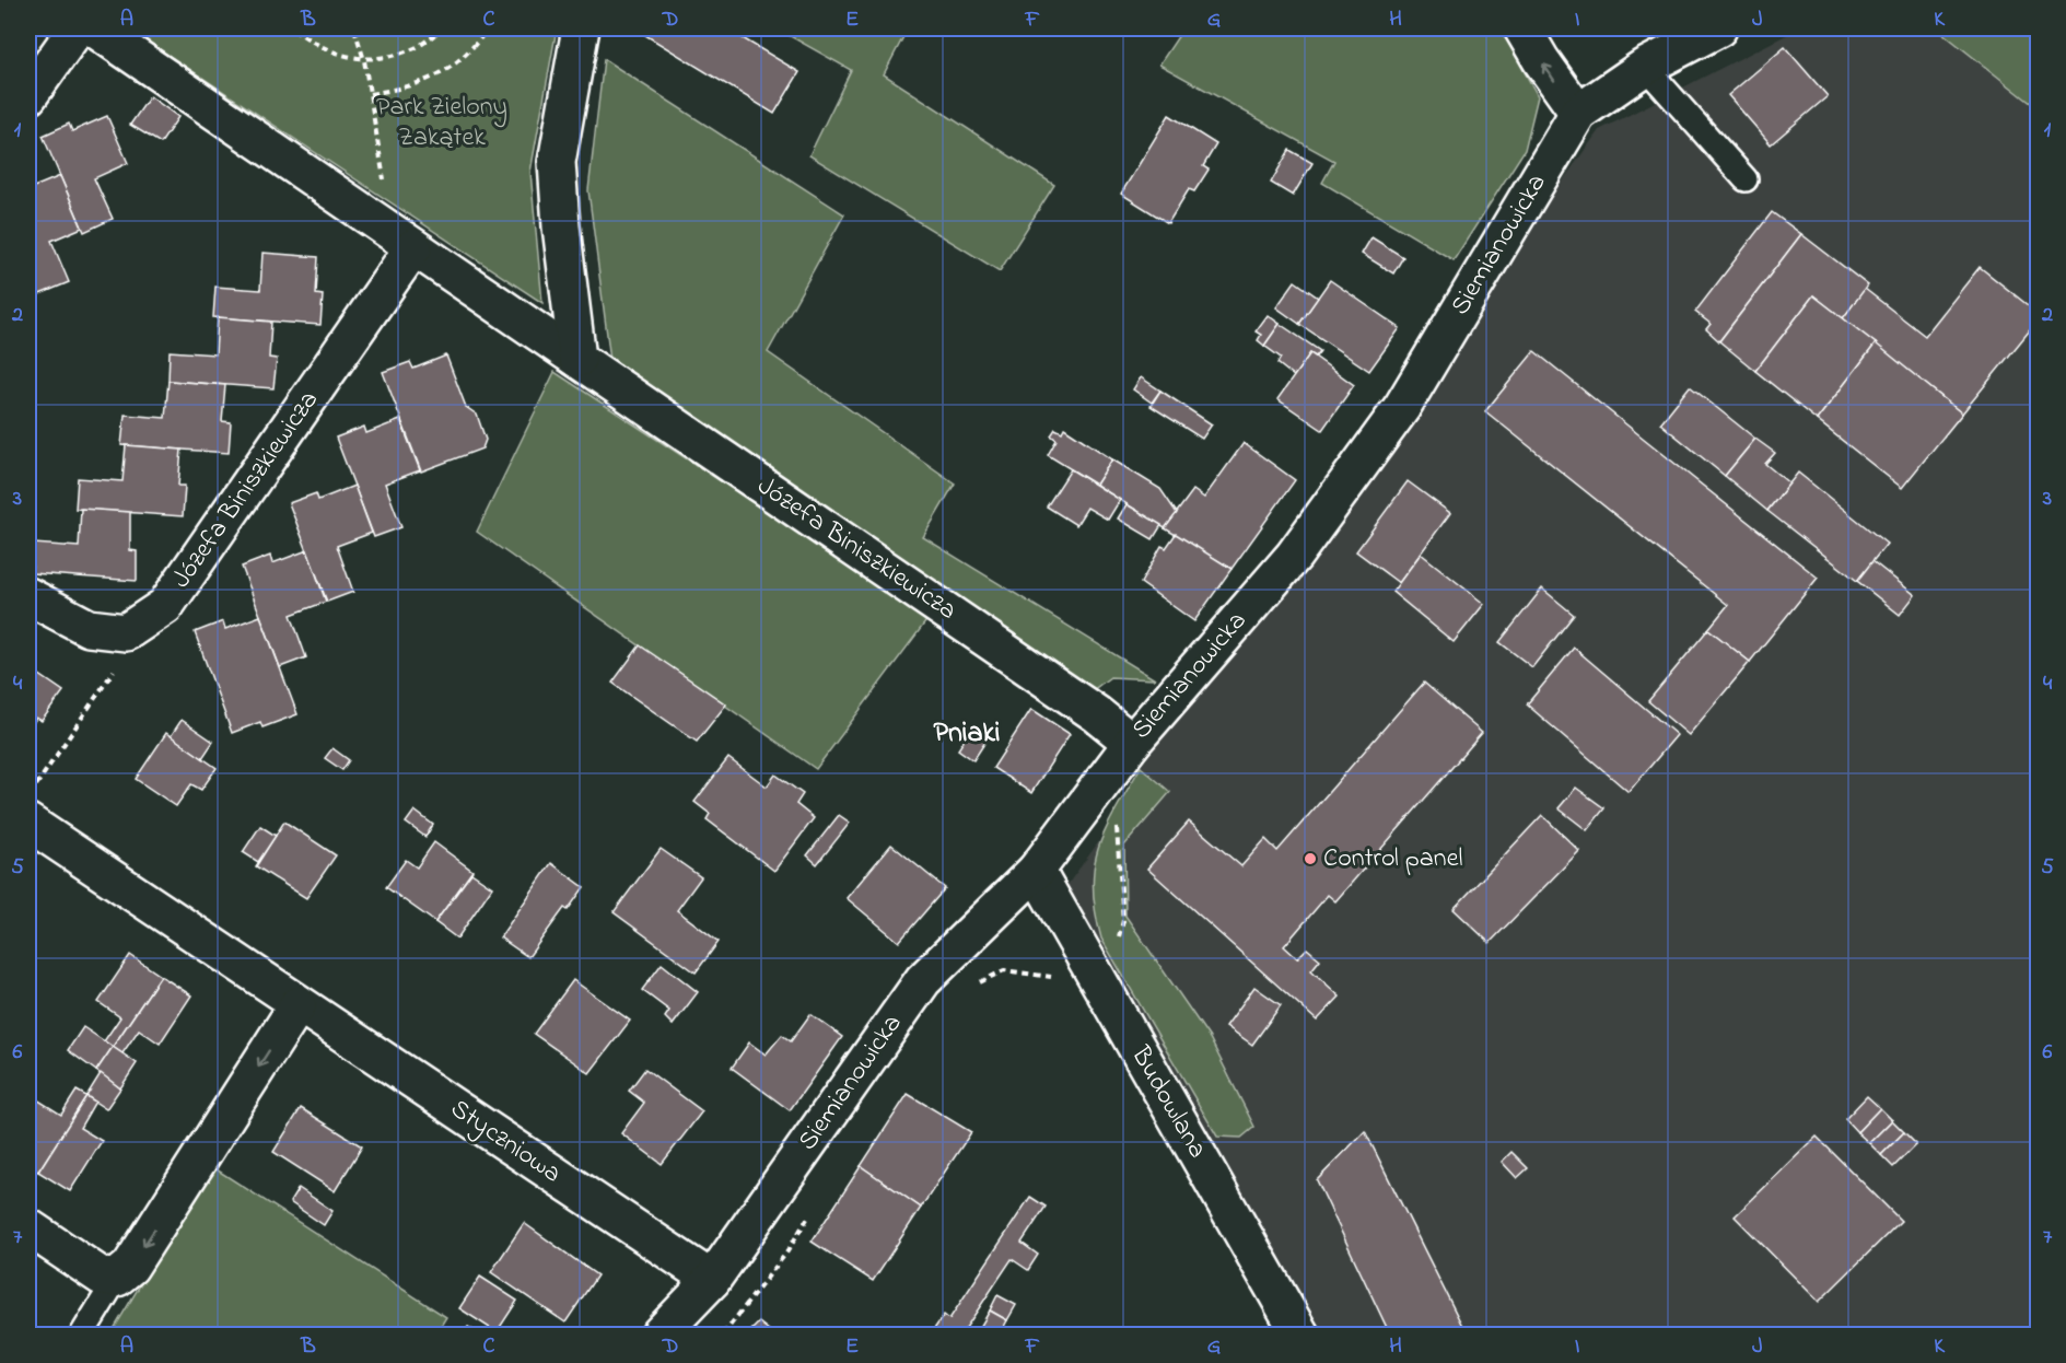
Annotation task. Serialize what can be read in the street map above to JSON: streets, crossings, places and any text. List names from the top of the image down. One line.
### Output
{"streets":{"street":["Siemianowicka","Józefa Biniszkiewicza","Budowlana","Styczniowa"]},"crossings":[["Siemianowicka","Józefa Biniszkiewicza"],["Siemianowicka","Budowlana"],["Siemianowicka","Styczniowa"]],"districts":["Pniaki"],"parks":["Park Zielony Zakątek"],"places":["Control panel"],"grid":{"columns":["A","B","C","D","E","F","G","H","I","J","K"],"rows":["1","2","3","4","5","6","7"]}}
